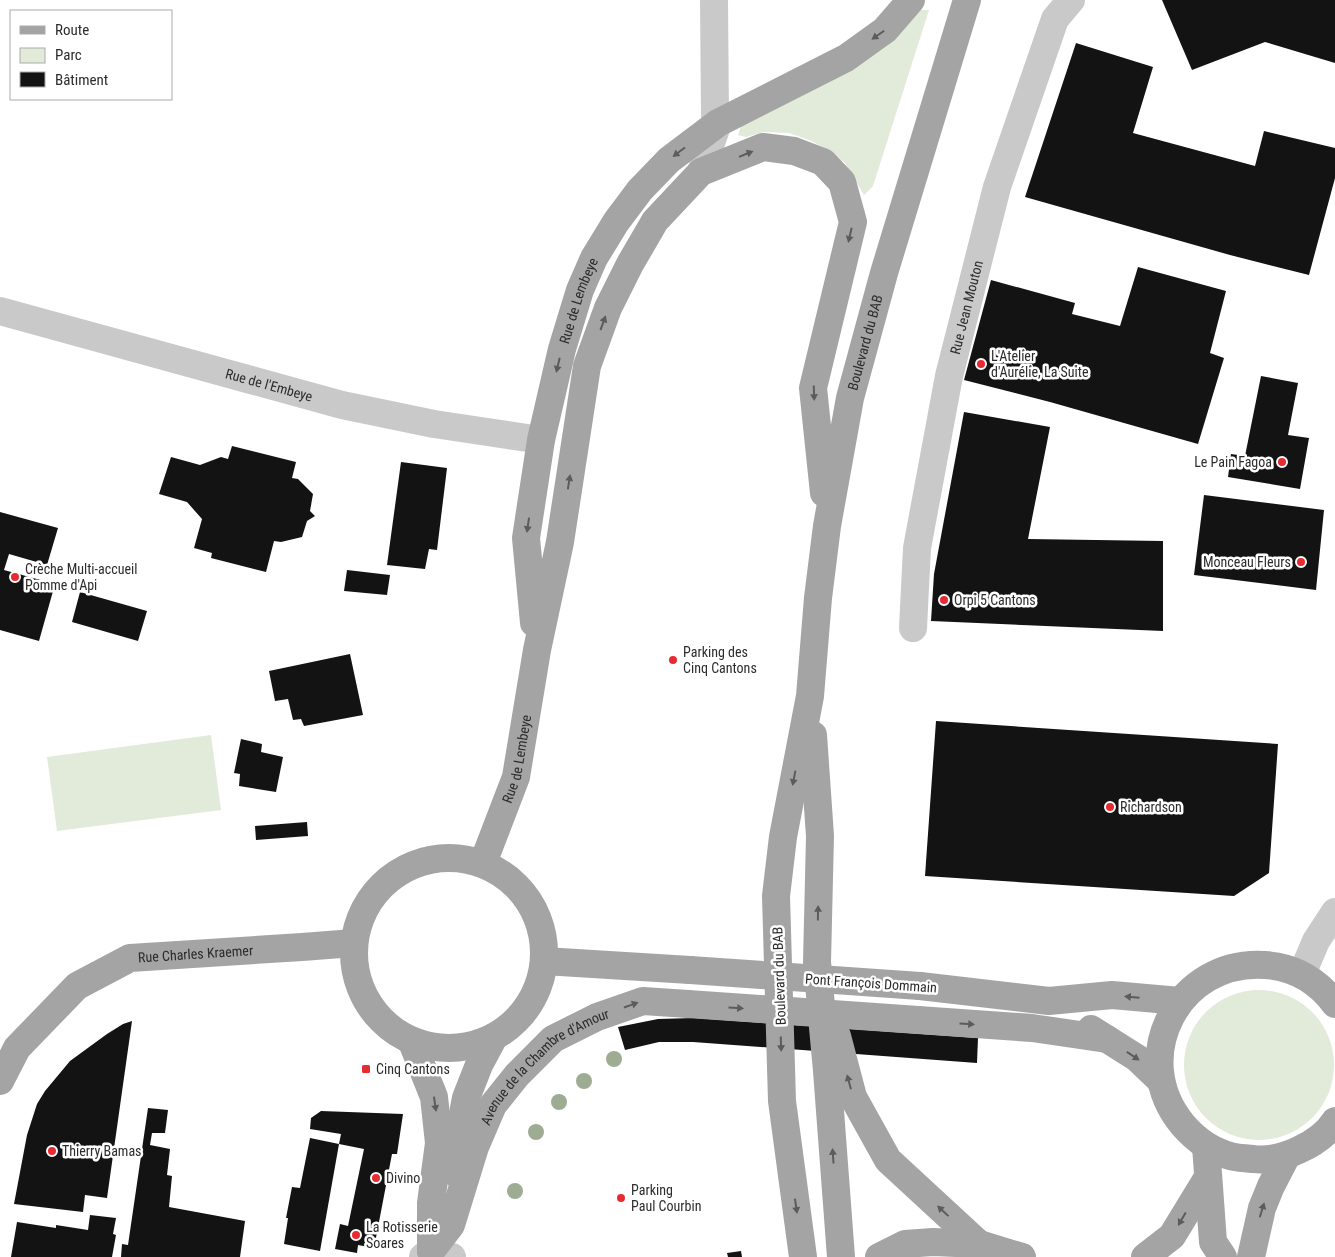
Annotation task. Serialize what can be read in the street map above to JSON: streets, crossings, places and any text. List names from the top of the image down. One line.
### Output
{"streets":{"main road":["Rue de Lembeye","Boulevard du BAB","Rue Charles Kraemer","Pont François Dommain","Avenue de la Chambre d'Amour"],"street":["Rue Jean Mouton","Rue de l'Embeye"]},"crossings":[["Rue de Lembeye","Rue de l'Embeye"],["Pont François Dommain","Avenue de la Chambre d'Amour"]],"places":{"other":["L'Atelier d'Aurélie, La Suite","Le Pain Fagoa","Monceau Fleurs","Crèche Multi-accueil Pomme d'Api","Orpi 5 Cantons","Parking des Cinq Cantons","Richardson","Thierry Bamas","Divino","Parking Paul Courbin","La Rotisserie Soares"],"transit":["Cinq Cantons"]},"legend":["Route","Parc","Bâtiment"]}
